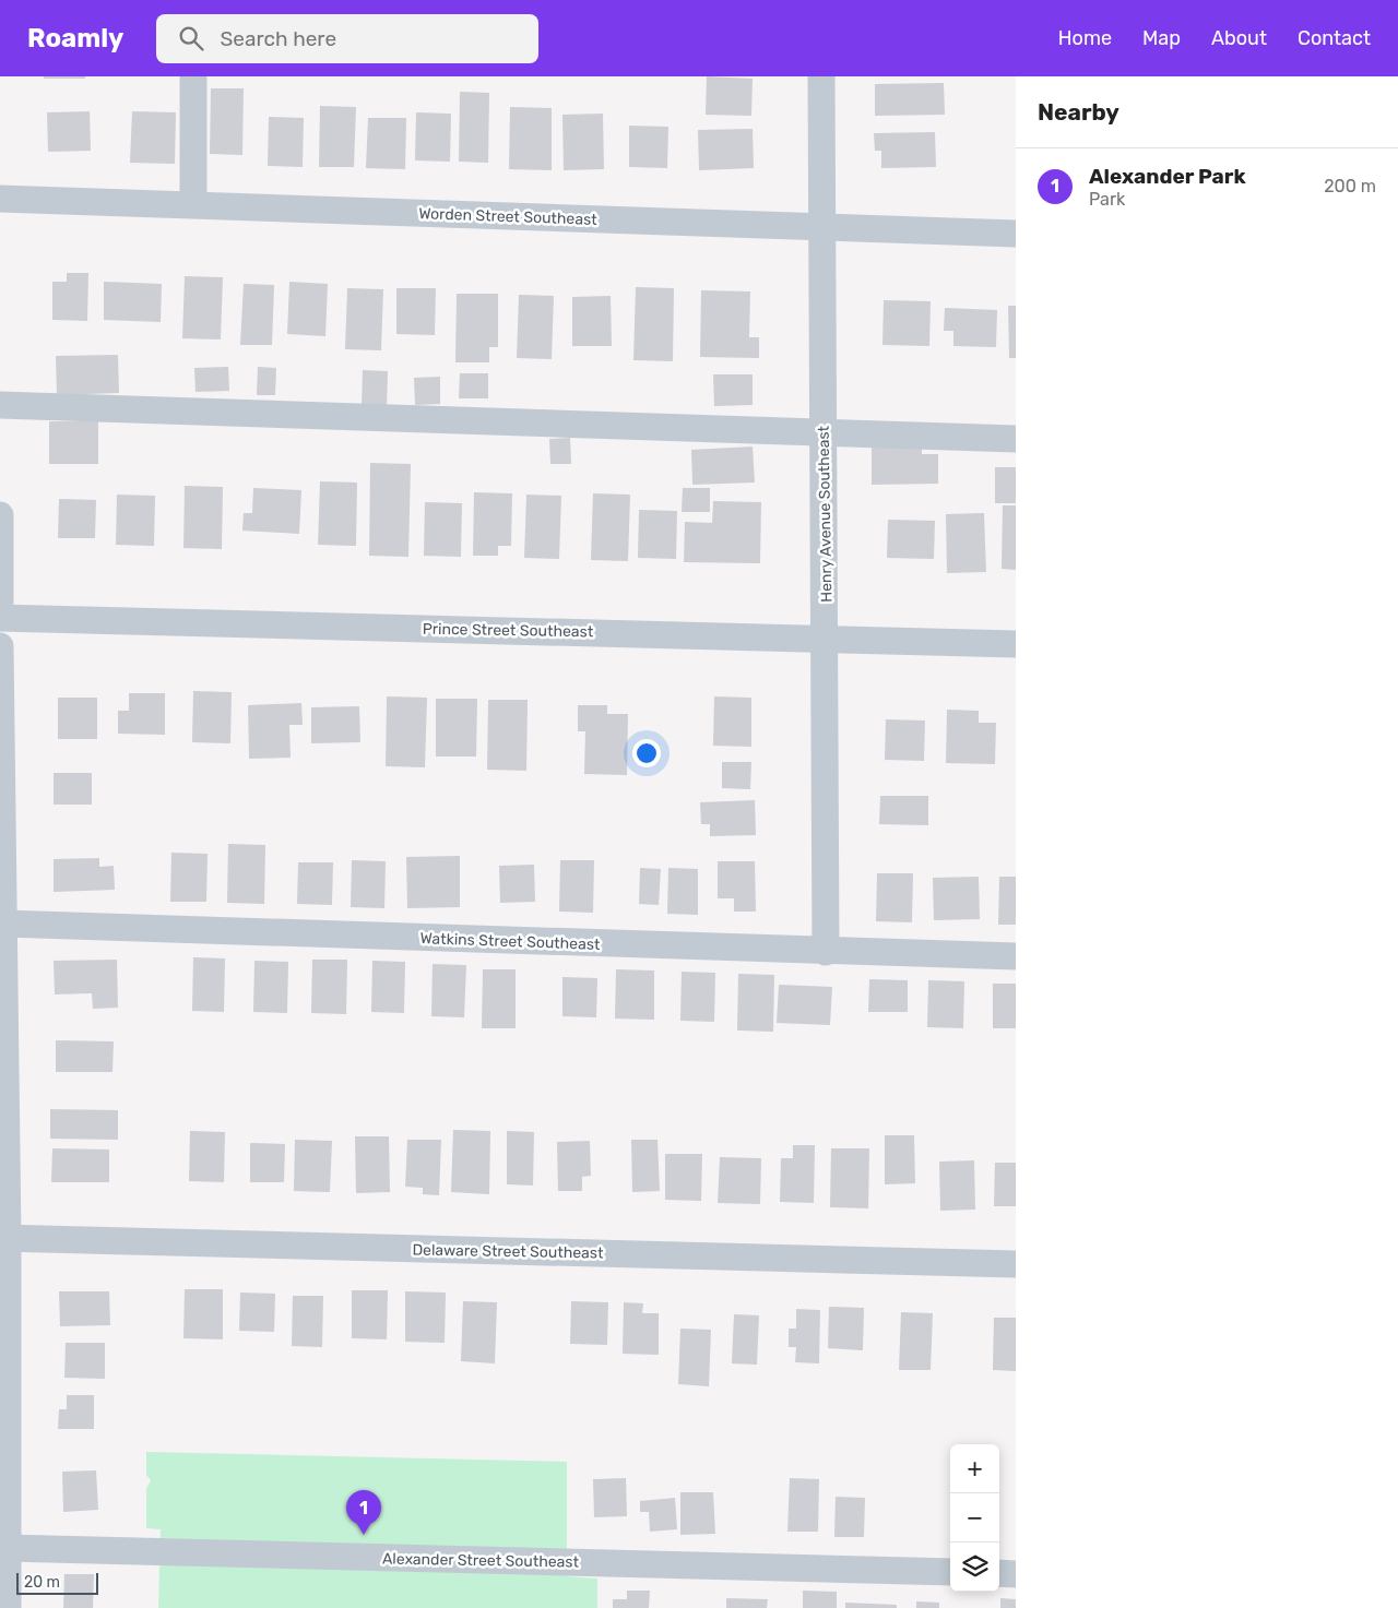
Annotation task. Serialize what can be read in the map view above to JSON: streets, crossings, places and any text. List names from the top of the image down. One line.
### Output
{"streets":{"street":["Worden Street Southeast","Henry Avenue Southeast","Prince Street Southeast","Watkins Street Southeast","Delaware Street Southeast","Alexander Street Southeast"]},"crossings":[["Worden Street Southeast","Henry Avenue Southeast"],["Henry Avenue Southeast","Prince Street Southeast"],["Henry Avenue Southeast","Watkins Street Southeast"]],"scale_bar":"20 m","page":{"header":"Roamly","search":"Search here","nav":["Home","Map","About","Contact"],"heading":"Nearby","list":[{"mark":"1","name":"Alexander Park","note":"Park","value":"200 m"}],"map_buttons":["+","−"],"pins":"1","scale":"20 m"}}
